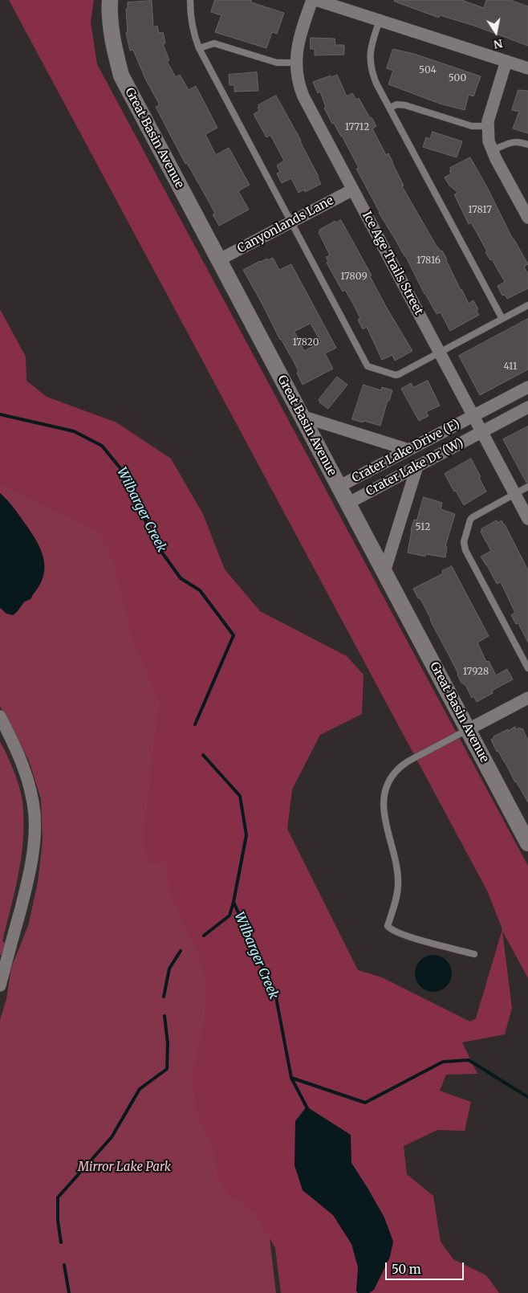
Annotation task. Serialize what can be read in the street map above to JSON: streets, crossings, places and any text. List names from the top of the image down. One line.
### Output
{"streets":{"street":["Great Basin Avenue","Canyonlands Lane","Ice Age Trails Street","Crater Lake Drive (E)","Crater Lake Dr (W)"]},"crossings":[["Great Basin Avenue","Canyonlands Lane"],["Great Basin Avenue","Crater Lake Drive (E)"],["Great Basin Avenue","Crater Lake Dr (W)"],["Canyonlands Lane","Ice Age Trails Street"],["Ice Age Trails Street","Crater Lake Drive (E)"],["Ice Age Trails Street","Crater Lake Dr (W)"]],"water":["Wilbarger Creek"],"parks":["Mirror Lake Park"],"house_numbers":["504","500","17712","17817","17816","17809","17820","411","512","17928"],"scale_bar":"50 m","north":"bottom"}
